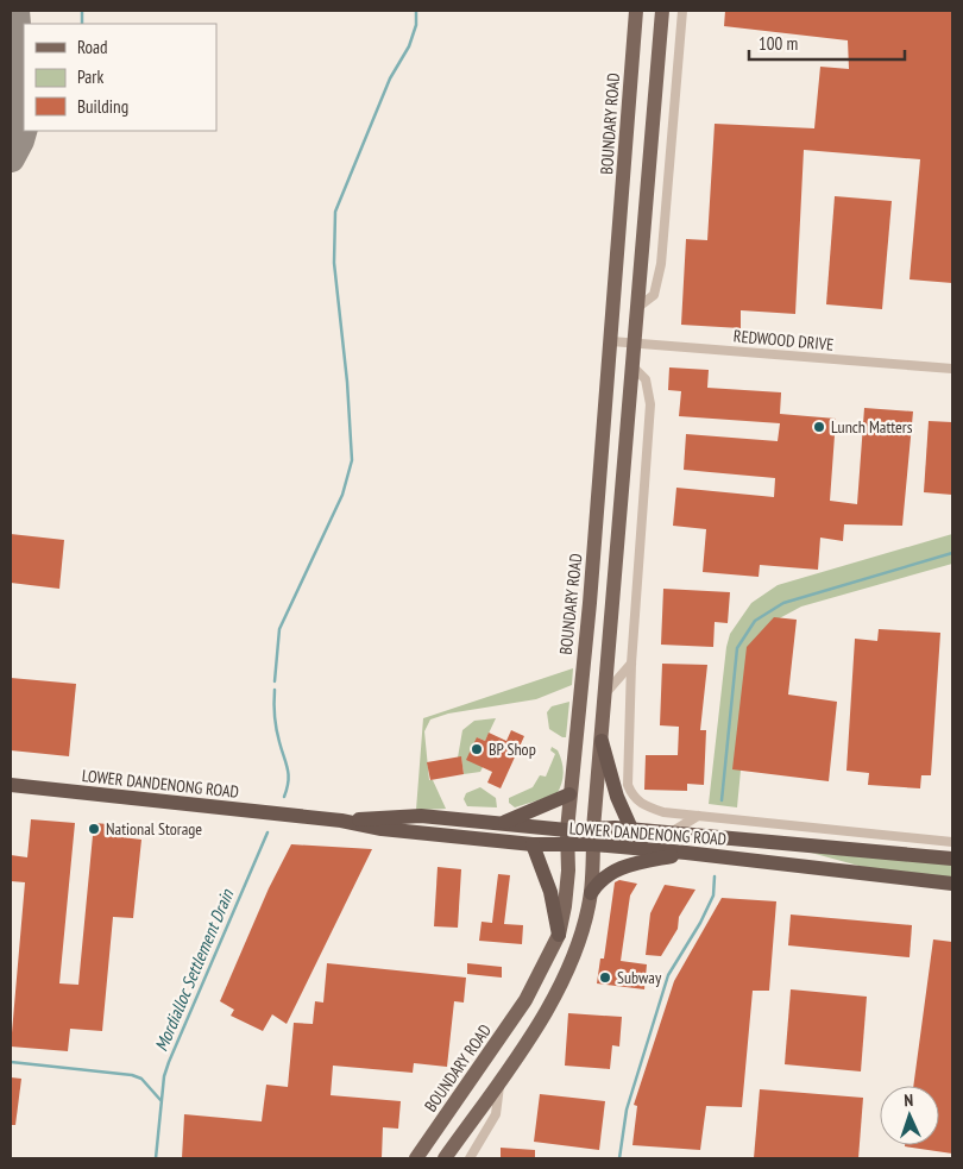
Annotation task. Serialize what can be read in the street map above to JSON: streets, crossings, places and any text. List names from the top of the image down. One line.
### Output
{"streets":{"highway":["LOWER DANDENONG ROAD"],"main road":["BOUNDARY ROAD"],"street":["REDWOOD DRIVE"]},"crossings":[["BOUNDARY ROAD","REDWOOD DRIVE"],["BOUNDARY ROAD","LOWER DANDENONG ROAD"]],"water":["Mordialloc Settlement Drain"],"places":["Lunch Matters","BP Shop","National Storage","Subway"],"legend":["Road","Park","Building"],"scale_bar":"100 m","north":"top"}
